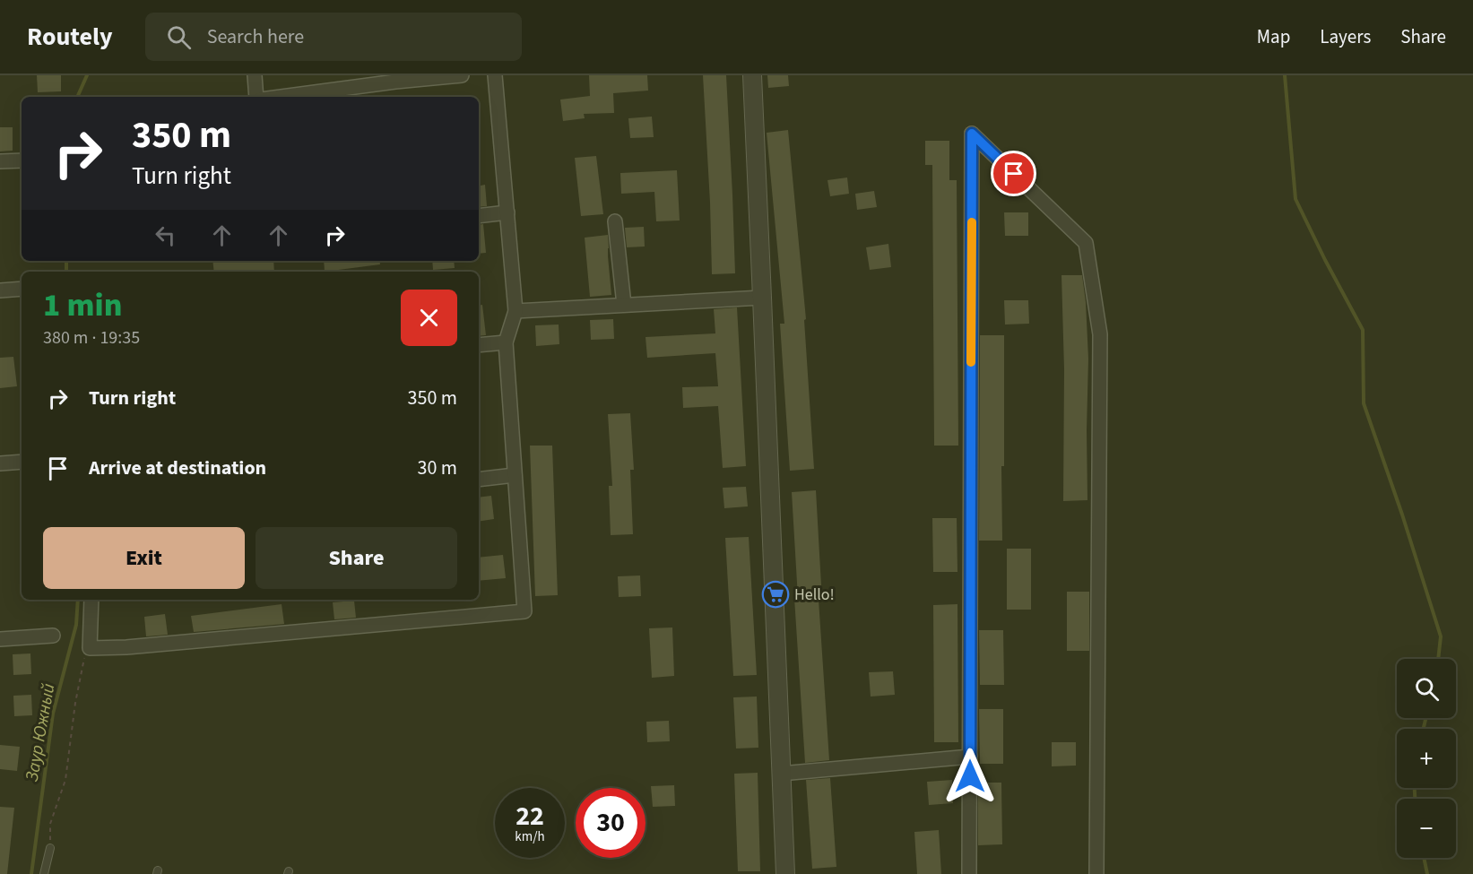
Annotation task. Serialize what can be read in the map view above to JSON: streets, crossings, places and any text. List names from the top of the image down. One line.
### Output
{"water":["Заур Южный"],"places":{"supermarket":["Hello!"]},"page":{"header":"Routely","search":"Search here","nav":["Map","Layers","Share"],"turn":["350 m","Turn right"],"heading":["1 min","380 m · 19:35"],"list":[{"name":"Turn right","value":"350 m"},{"name":"Arrive at destination","value":"30 m"}],"buttons":["Exit","Share"],"map_buttons":["+","−"],"speed":"22 km/h","limit":"30"}}
